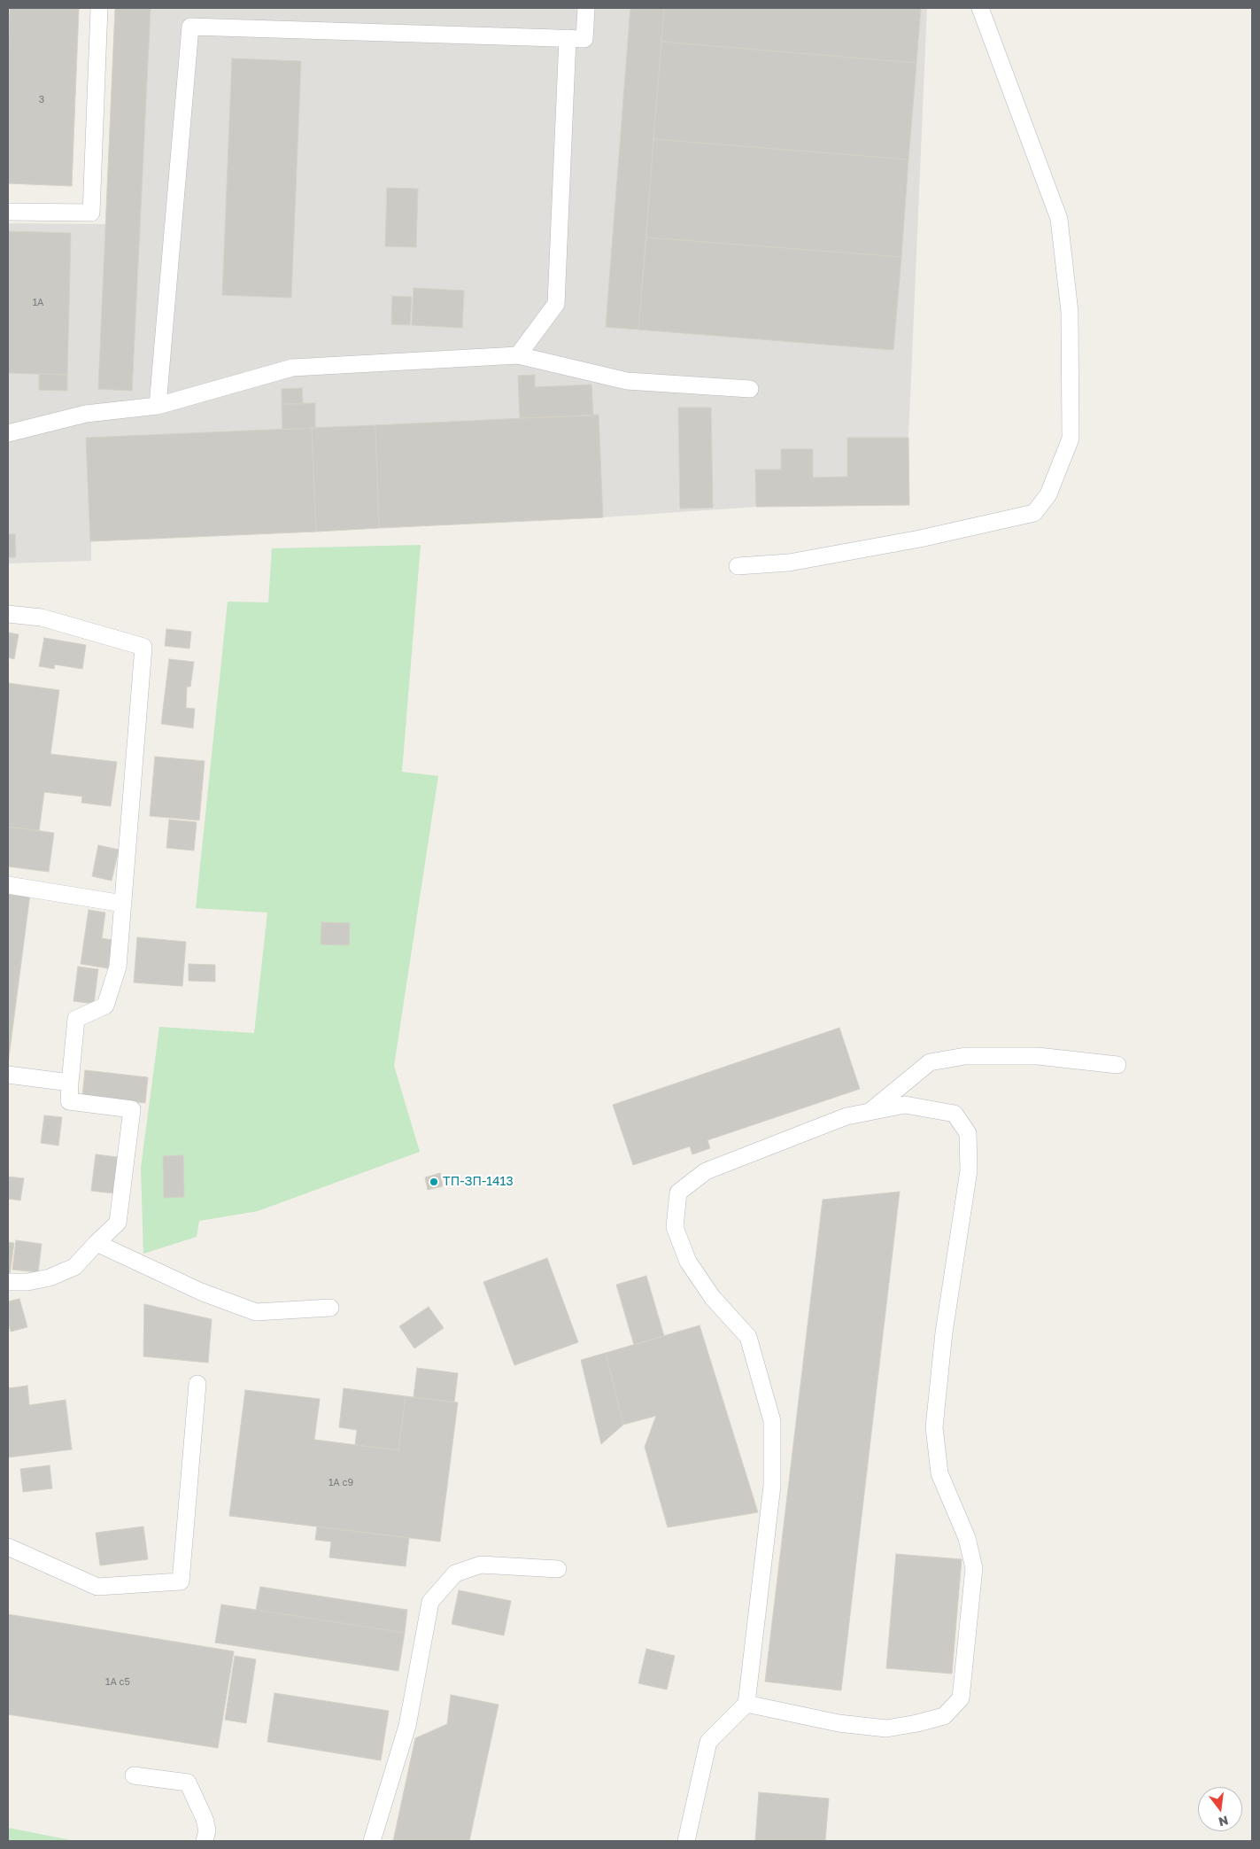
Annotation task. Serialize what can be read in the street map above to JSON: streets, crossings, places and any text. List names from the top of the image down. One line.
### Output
{"places":["ТП-ЗП-1413"],"house_numbers":["3","1А","1А с9","1А с5"],"north":"bottom"}
